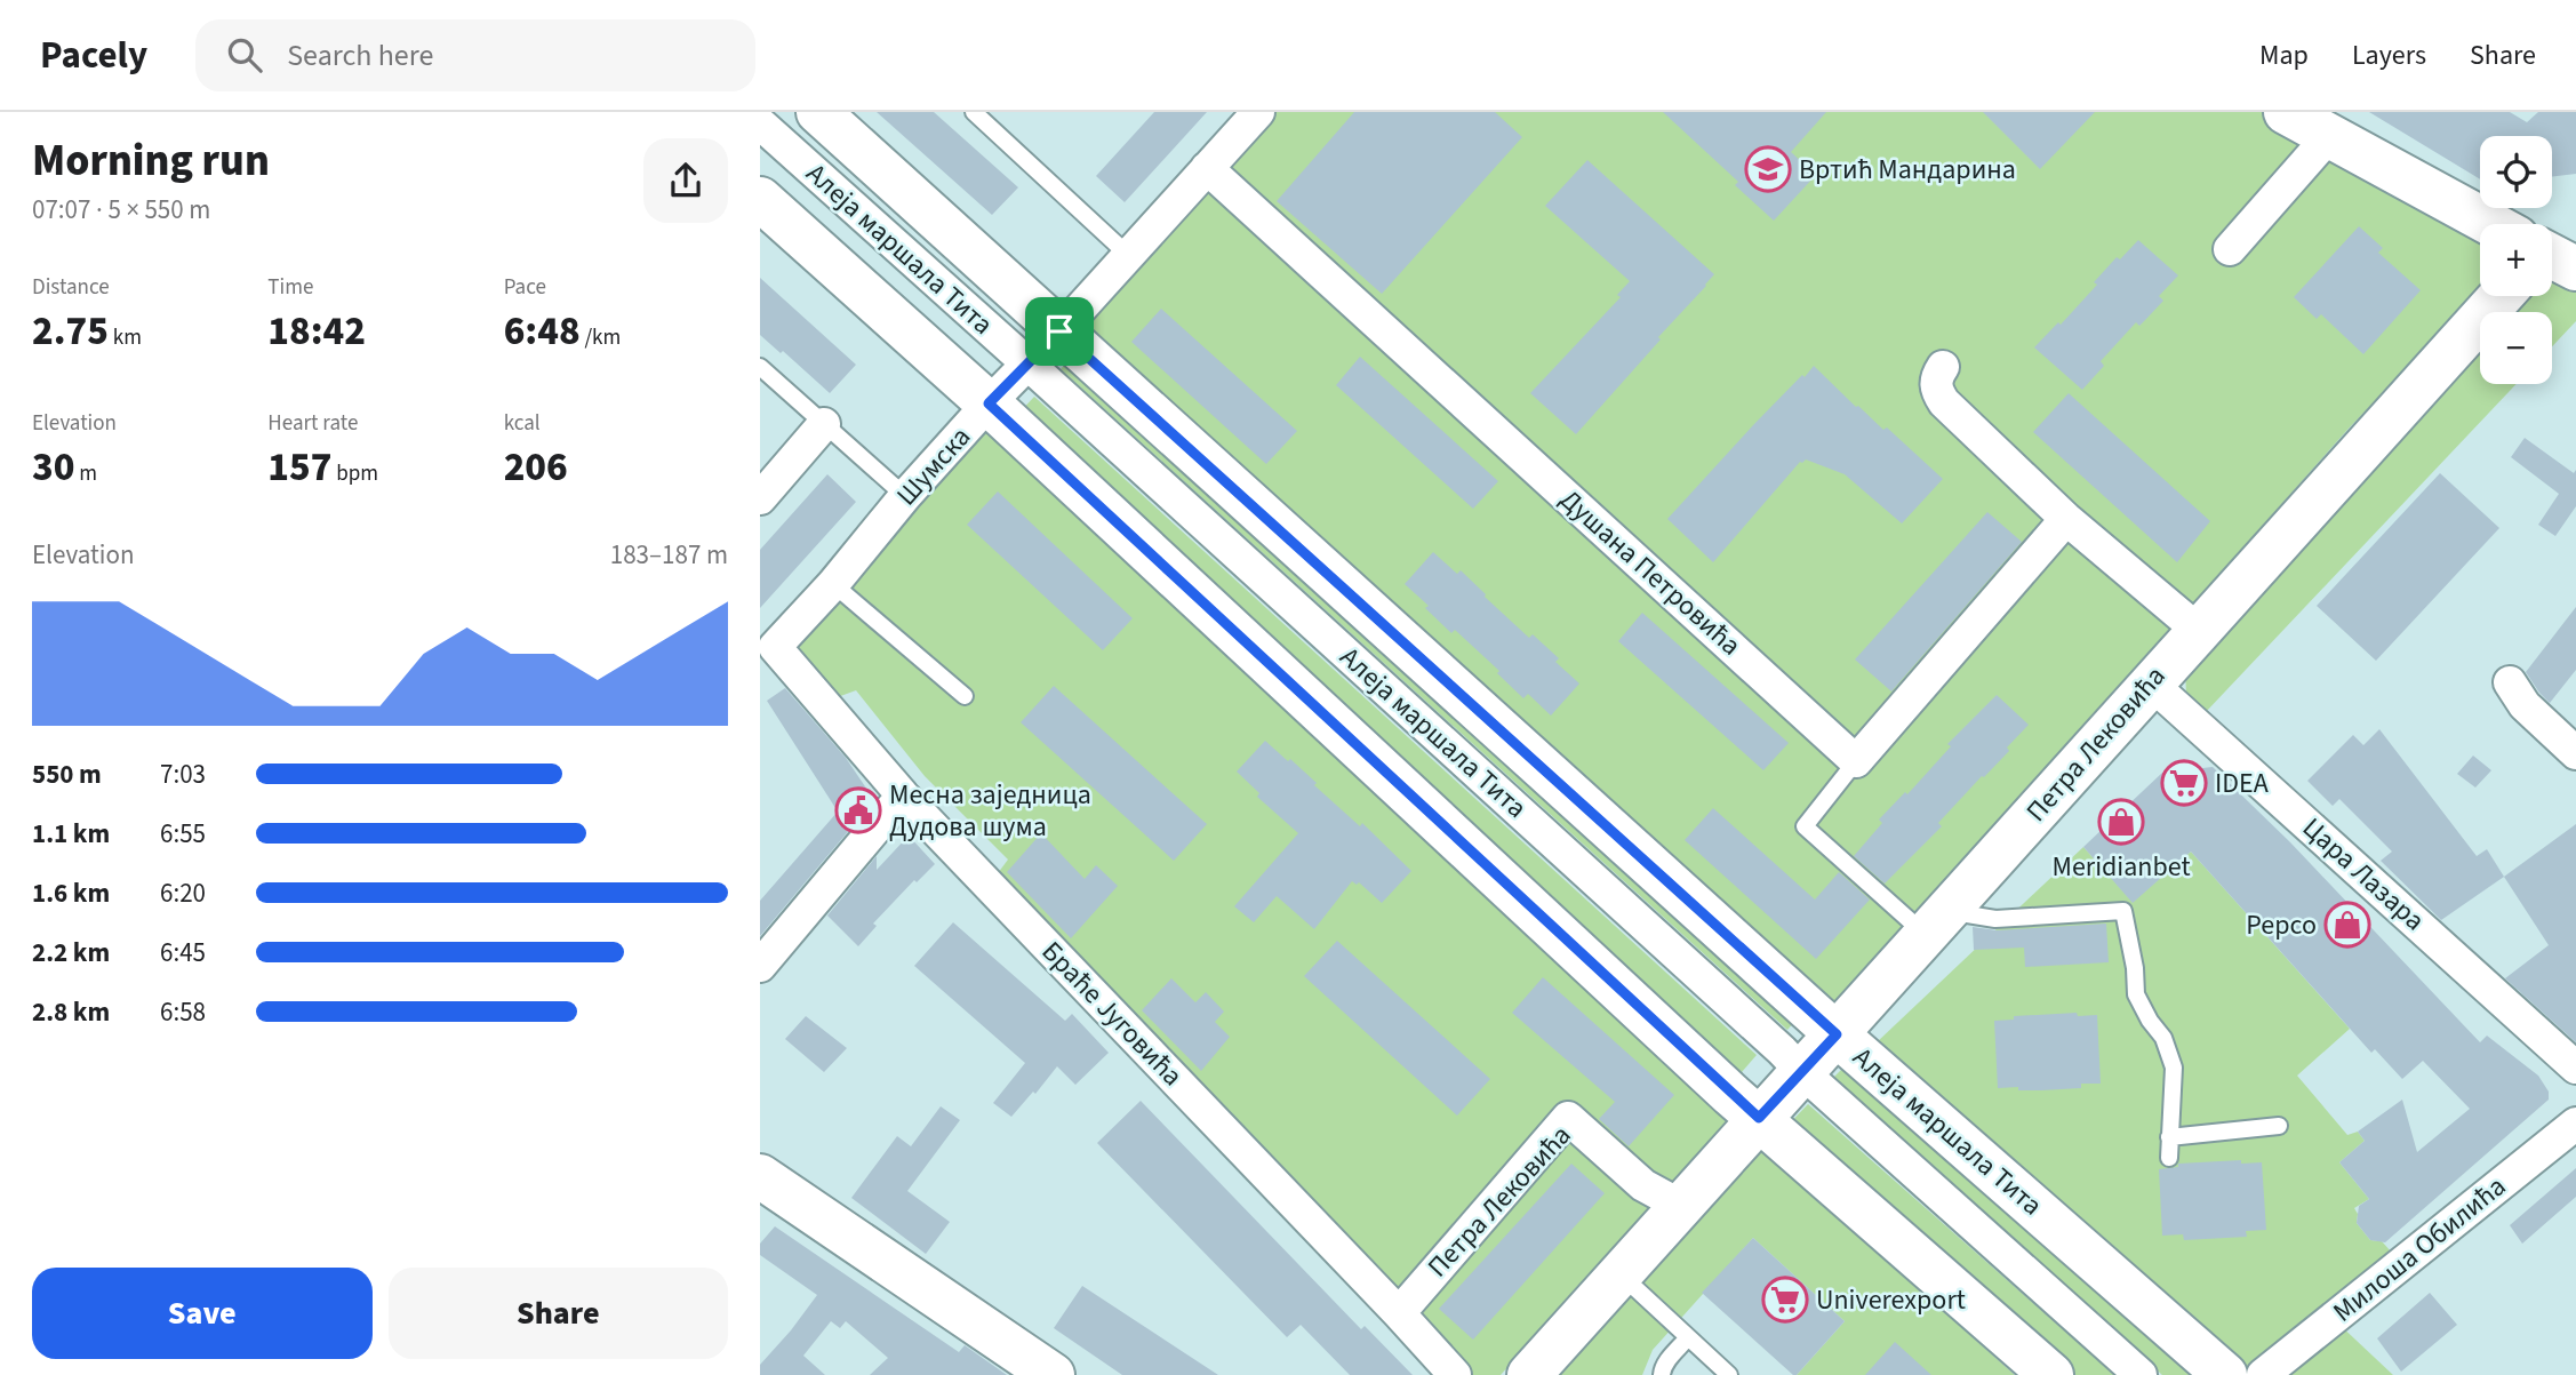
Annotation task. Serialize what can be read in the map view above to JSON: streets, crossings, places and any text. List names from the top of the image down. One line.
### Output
{"streets":{"street":["Алеја маршала Тита","Шумска","Душана Петровића","Петра Лековића","Цара Лазара","Браће Југовића","Милоша Обилића"]},"crossings":[["Алеја маршала Тита","Шумска"],["Алеја маршала Тита","Петра Лековића"],["Шумска","Душана Петровића"],["Шумска","Браће Југовића"],["Петра Лековића","Цара Лазара"],["Петра Лековића","Браће Југовића"]],"places":{"school or university":["Вртић Мандарина"],"supermarket":["IDEA","Univerexport"],"public building":["Месна заједница Дудова шума"],"shop":["Meridianbet","Pepco"]},"page":{"header":"Pacely","search":"Search here","nav":["Map","Layers","Share"],"heading":["Morning run","07:07 · 5 × 550 m"],"map_buttons":["+","−"],"stats":[["Distance","2.75 km"],["Time","18:42"],["Pace","6:48 /km"],["Elevation","30 m"],["Heart rate","157 bpm"],["kcal","206"]],"chart":["Elevation","183–187 m"],"list":[{"name":"550 m","note":"7:03"},{"name":"1.1 km","note":"6:55"},{"name":"1.6 km","note":"6:20"},{"name":"2.2 km","note":"6:45"},{"name":"2.8 km","note":"6:58"}],"buttons":["Save","Share"]}}
